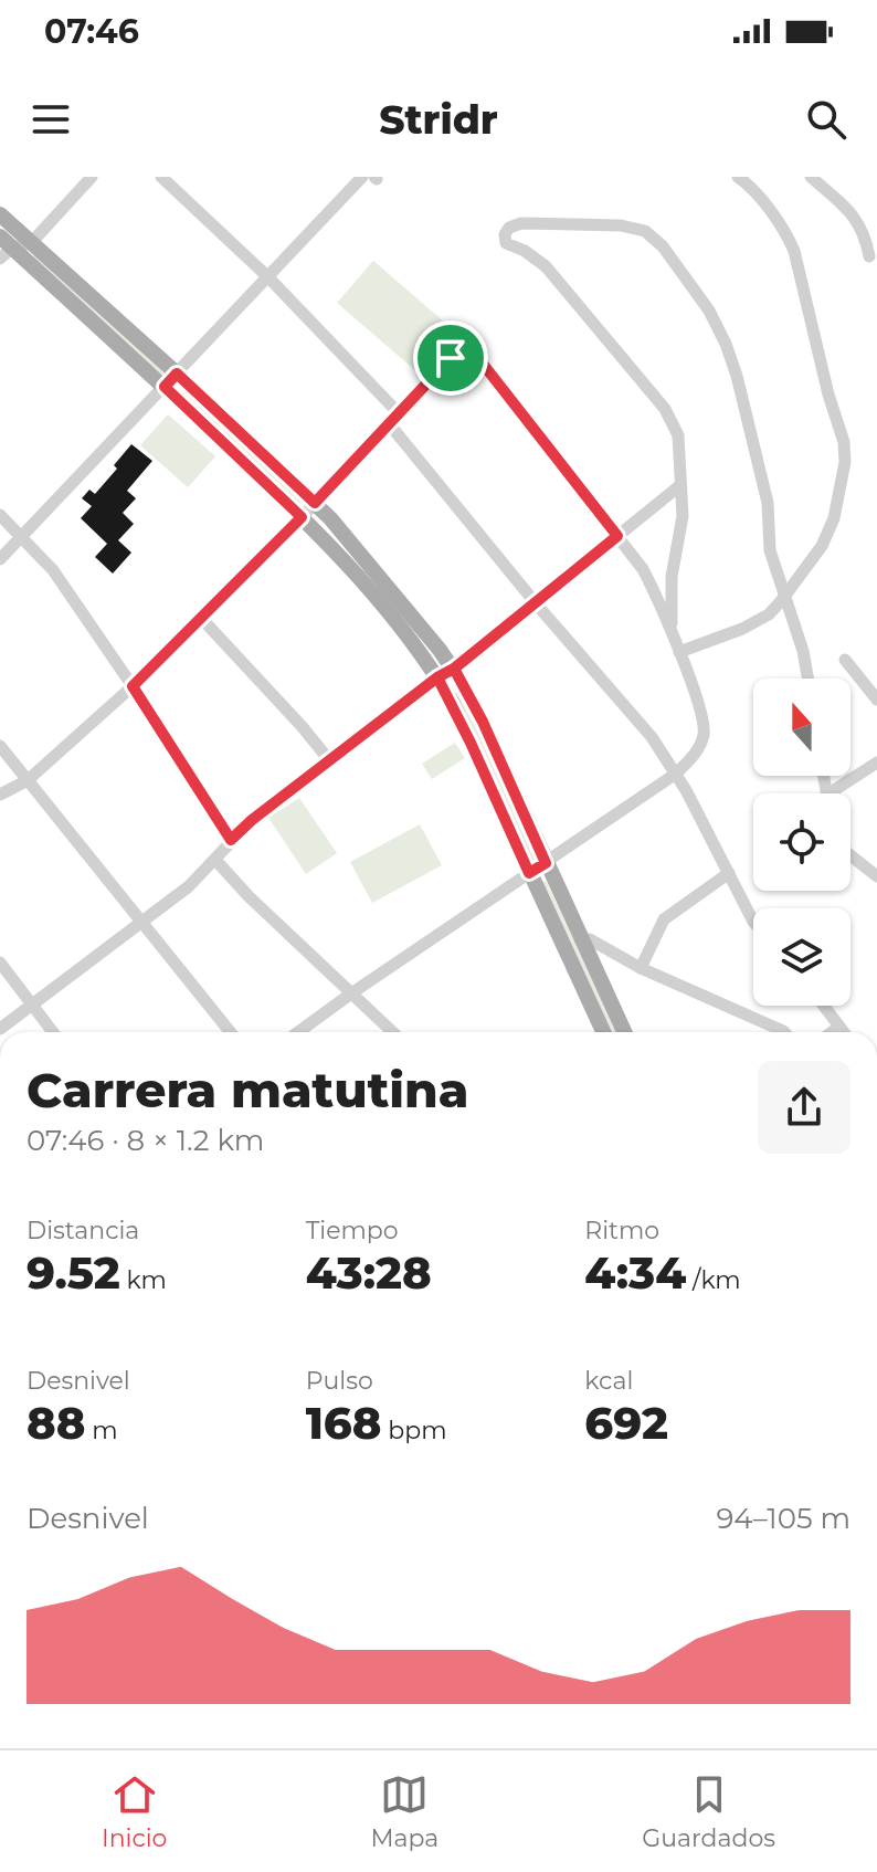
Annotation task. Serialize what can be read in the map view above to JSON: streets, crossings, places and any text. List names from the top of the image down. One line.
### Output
{"north":"top","page":{"status":"07:46","header":"Stridr","heading":["Carrera matutina","07:46 · 8 × 1.2 km"],"stats":[["Distancia","9.52 km"],["Tiempo","43:28"],["Ritmo","4:34 /km"],["Desnivel","88 m"],["Pulso","168 bpm"],["kcal","692"]],"chart":["Desnivel","94–105 m"],"tabs":["Inicio","Mapa","Guardados"]}}
